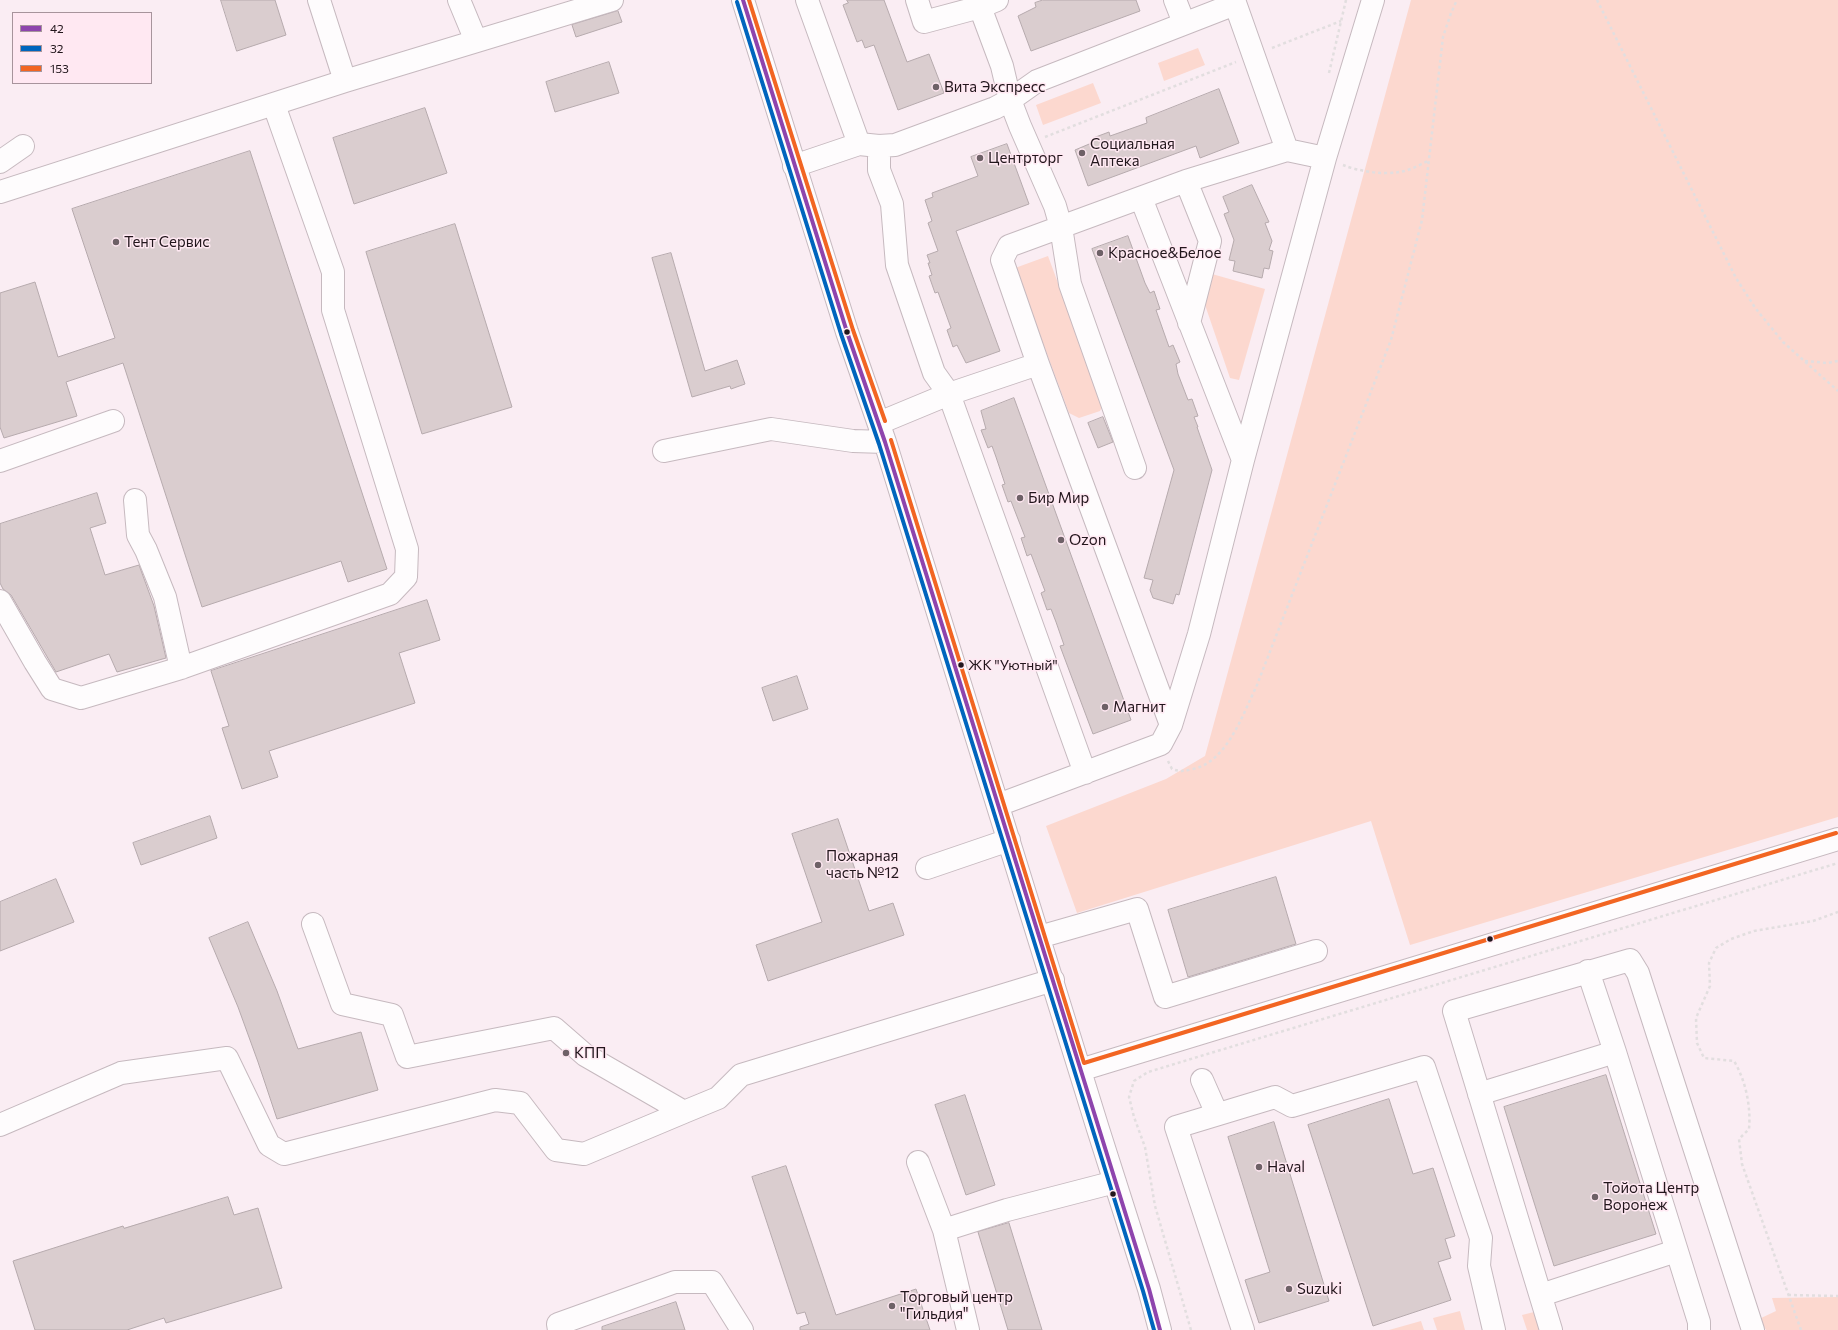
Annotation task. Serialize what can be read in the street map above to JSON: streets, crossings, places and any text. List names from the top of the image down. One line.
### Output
{"places":["Вита Экспресс","Социальная Аптека","Центрторг","Тент Сервис","Красное&Белое","Бир Мир","Ozon","ЖК \"Уютный\"","Магнит","Пожарная часть №12","КПП","Haval","Тойота Центр Воронеж","Suzuki","Торговый центр \"Гильдия\""],"lines":["transit line 42","transit line 153","transit line 32"],"legend":["42","32","153"]}
